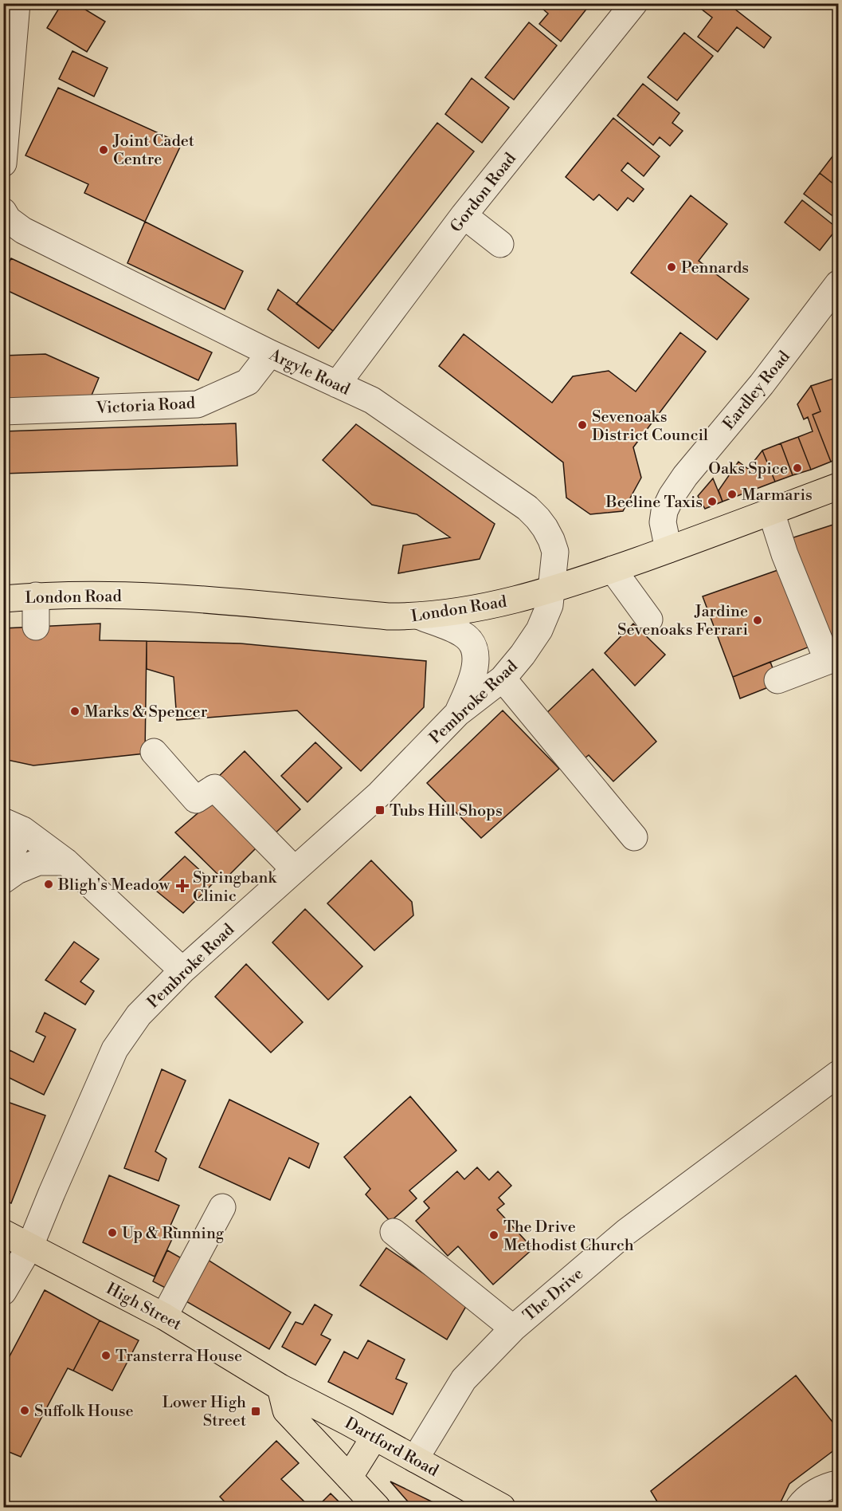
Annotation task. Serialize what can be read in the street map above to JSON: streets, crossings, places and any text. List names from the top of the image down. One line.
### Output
{"streets":{"main road":["London Road","High Street","Dartford Road"],"street":["Gordon Road","Argyle Road","Eardley Road","Victoria Road","Pembroke Road","The Drive"]},"crossings":[["Gordon Road","Argyle Road"],["Argyle Road","Victoria Road"],["Argyle Road","London Road"],["Argyle Road","Pembroke Road"],["Eardley Road","London Road"],["London Road","Pembroke Road"],["Pembroke Road","High Street"],["The Drive","Dartford Road"],["High Street","Dartford Road"]],"places":{"other":["Joint Cadet Centre","Pennards","Sevenoaks District Council","Oaks Spice","Marmaris","Beeline Taxis","Jardine Sevenoaks Ferrari","Marks & Spencer","Bligh's Meadow","Up & Running","The Drive Methodist Church","Transterra House","Suffolk House"],"transit":["Tubs Hill Shops","Lower High Street"],"health":["Springbank Clinic"]}}
